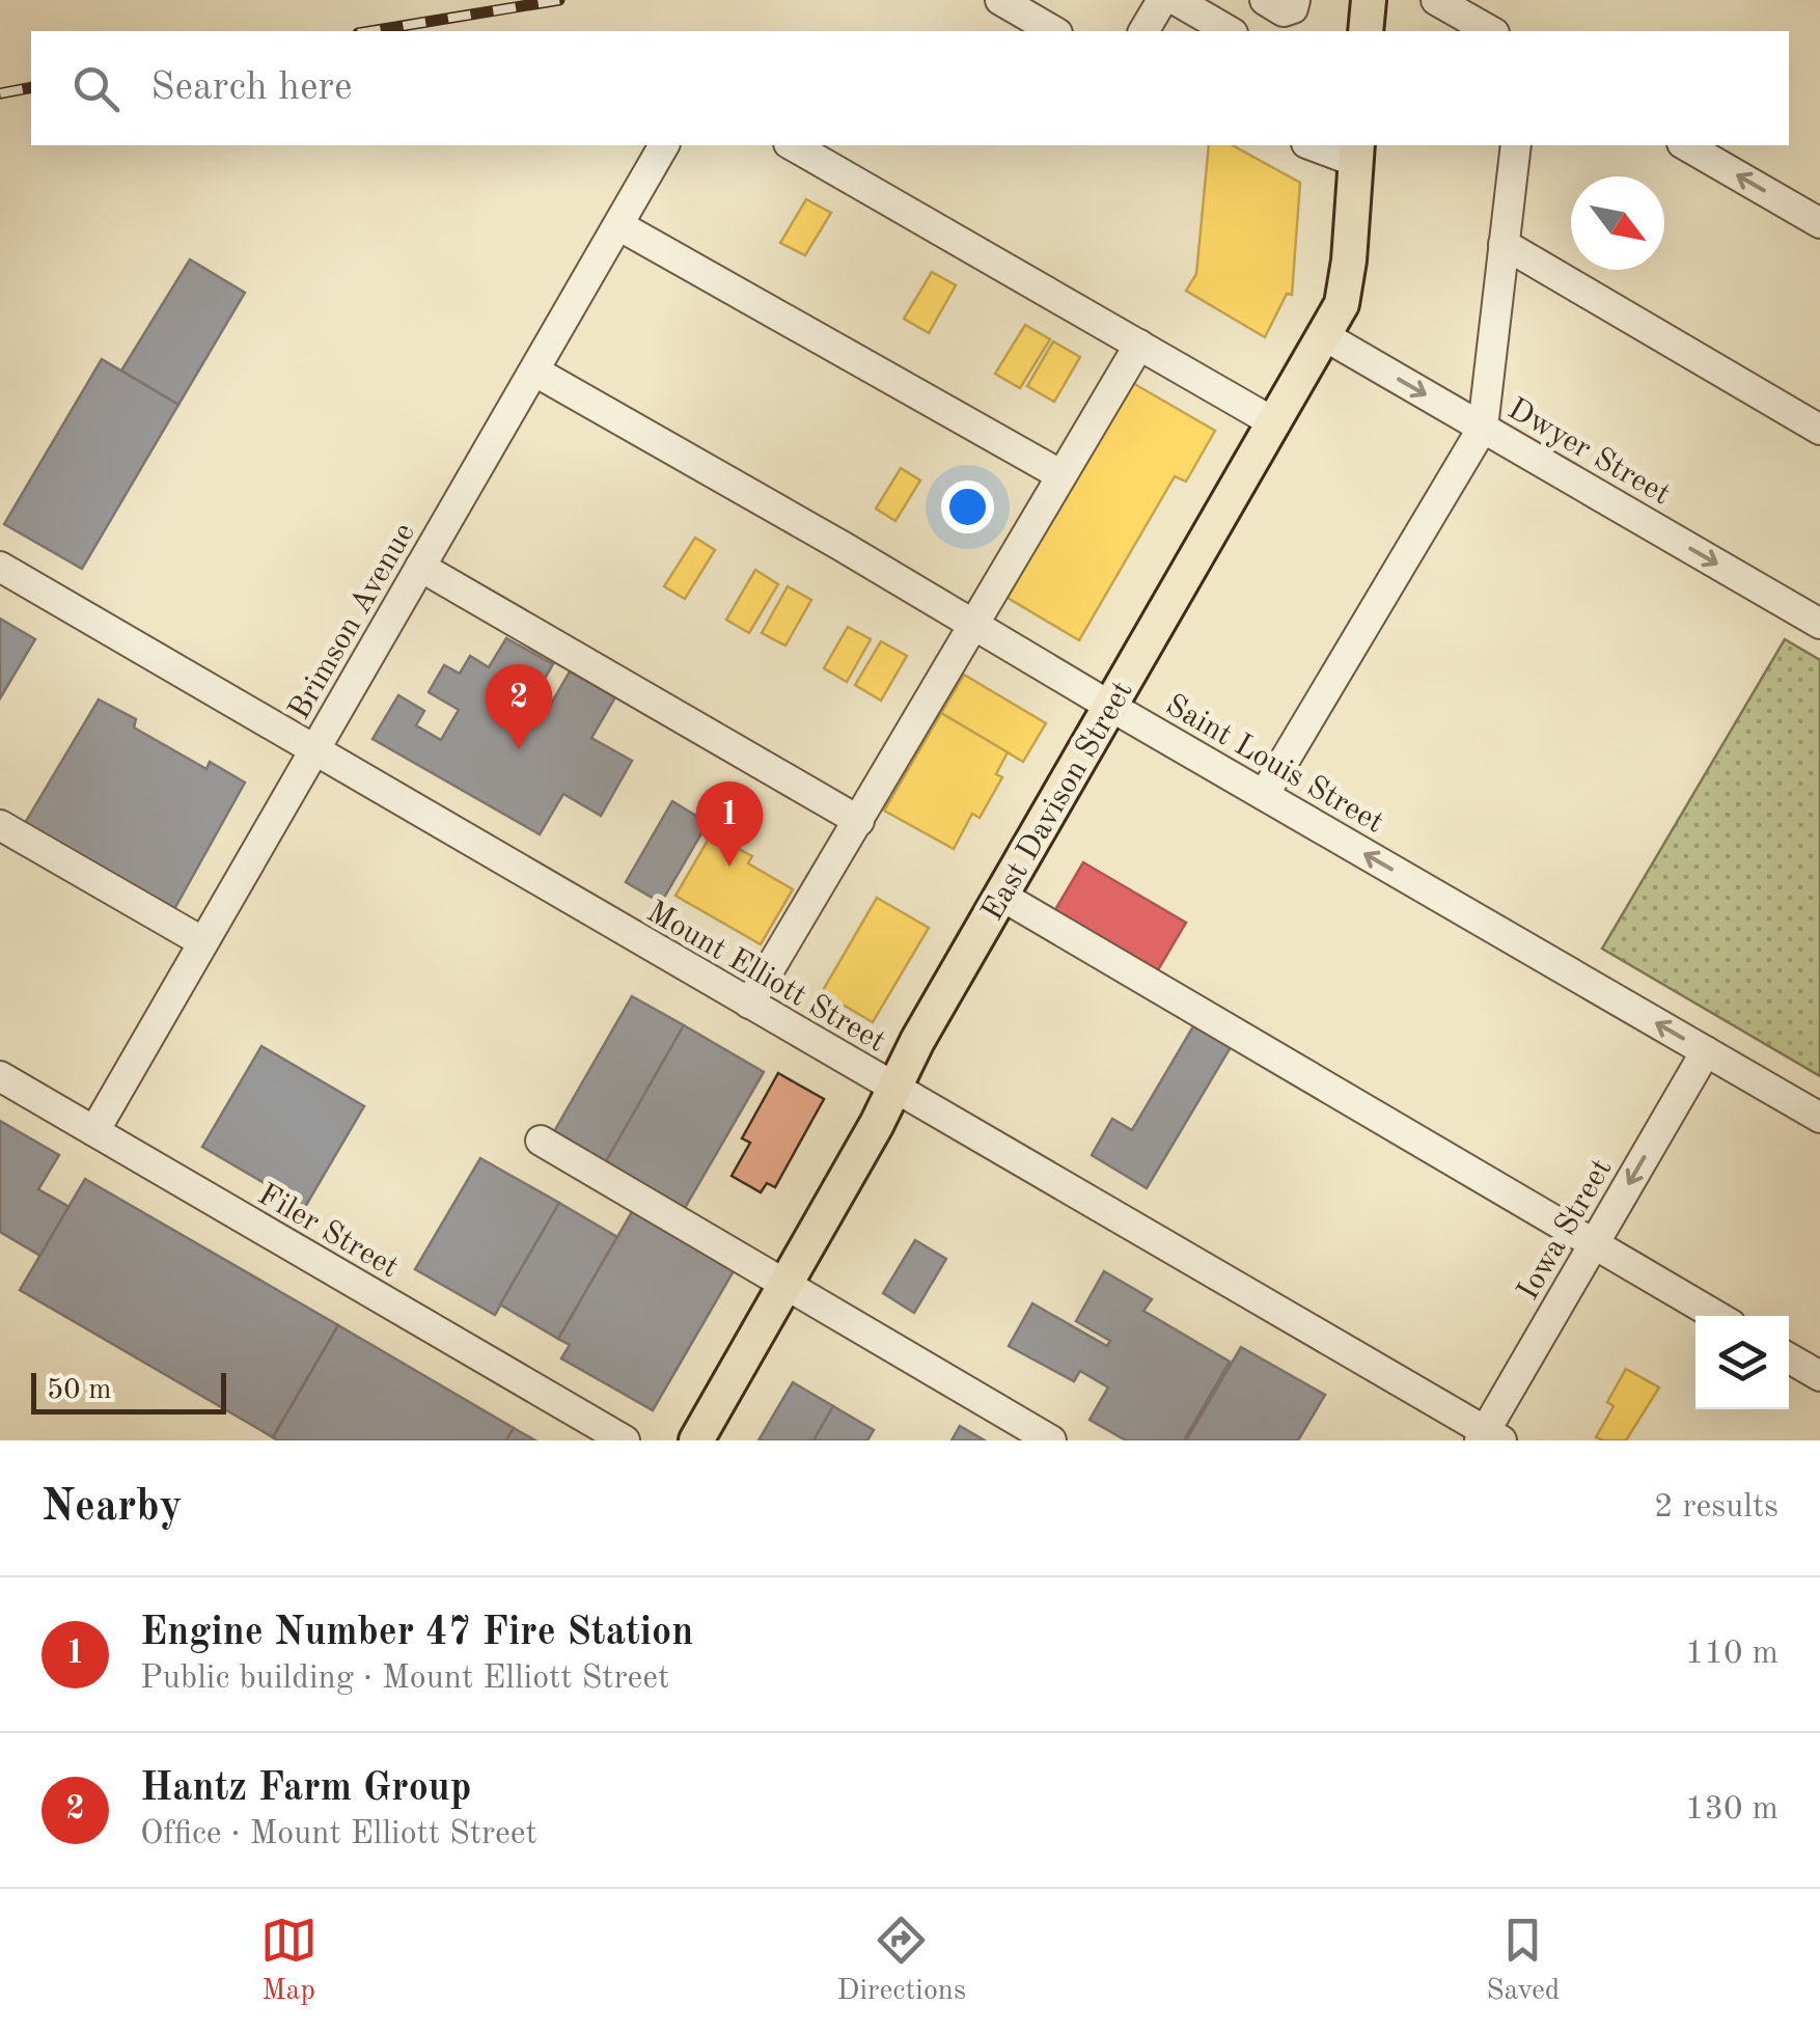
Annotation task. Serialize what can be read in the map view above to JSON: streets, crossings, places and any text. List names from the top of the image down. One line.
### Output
{"streets":{"main road":["East Davison Street"],"street":["Dwyer Street","Brimson Avenue","Saint Louis Street","Mount Elliott Street","Iowa Street","Filer Street"]},"crossings":[["Dwyer Street","East Davison Street"],["Brimson Avenue","Saint Louis Street"],["Brimson Avenue","Mount Elliott Street"],["Brimson Avenue","Filer Street"],["Saint Louis Street","East Davison Street"],["Saint Louis Street","Iowa Street"],["East Davison Street","Mount Elliott Street"],["Mount Elliott Street","Iowa Street"]],"one_way":["Iowa Street"],"scale_bar":"50 m","north":"bottom right","page":{"search":"Search here","pins":["2","1"],"scale":"50 m","heading":["Nearby","2 results"],"list":[{"mark":"1","name":"Engine Number 47 Fire Station","note":"Public building · Mount Elliott Street","value":"110 m"},{"mark":"2","name":"Hantz Farm Group","note":"Office · Mount Elliott Street","value":"130 m"}],"nav":["Map","Directions","Saved"]}}
